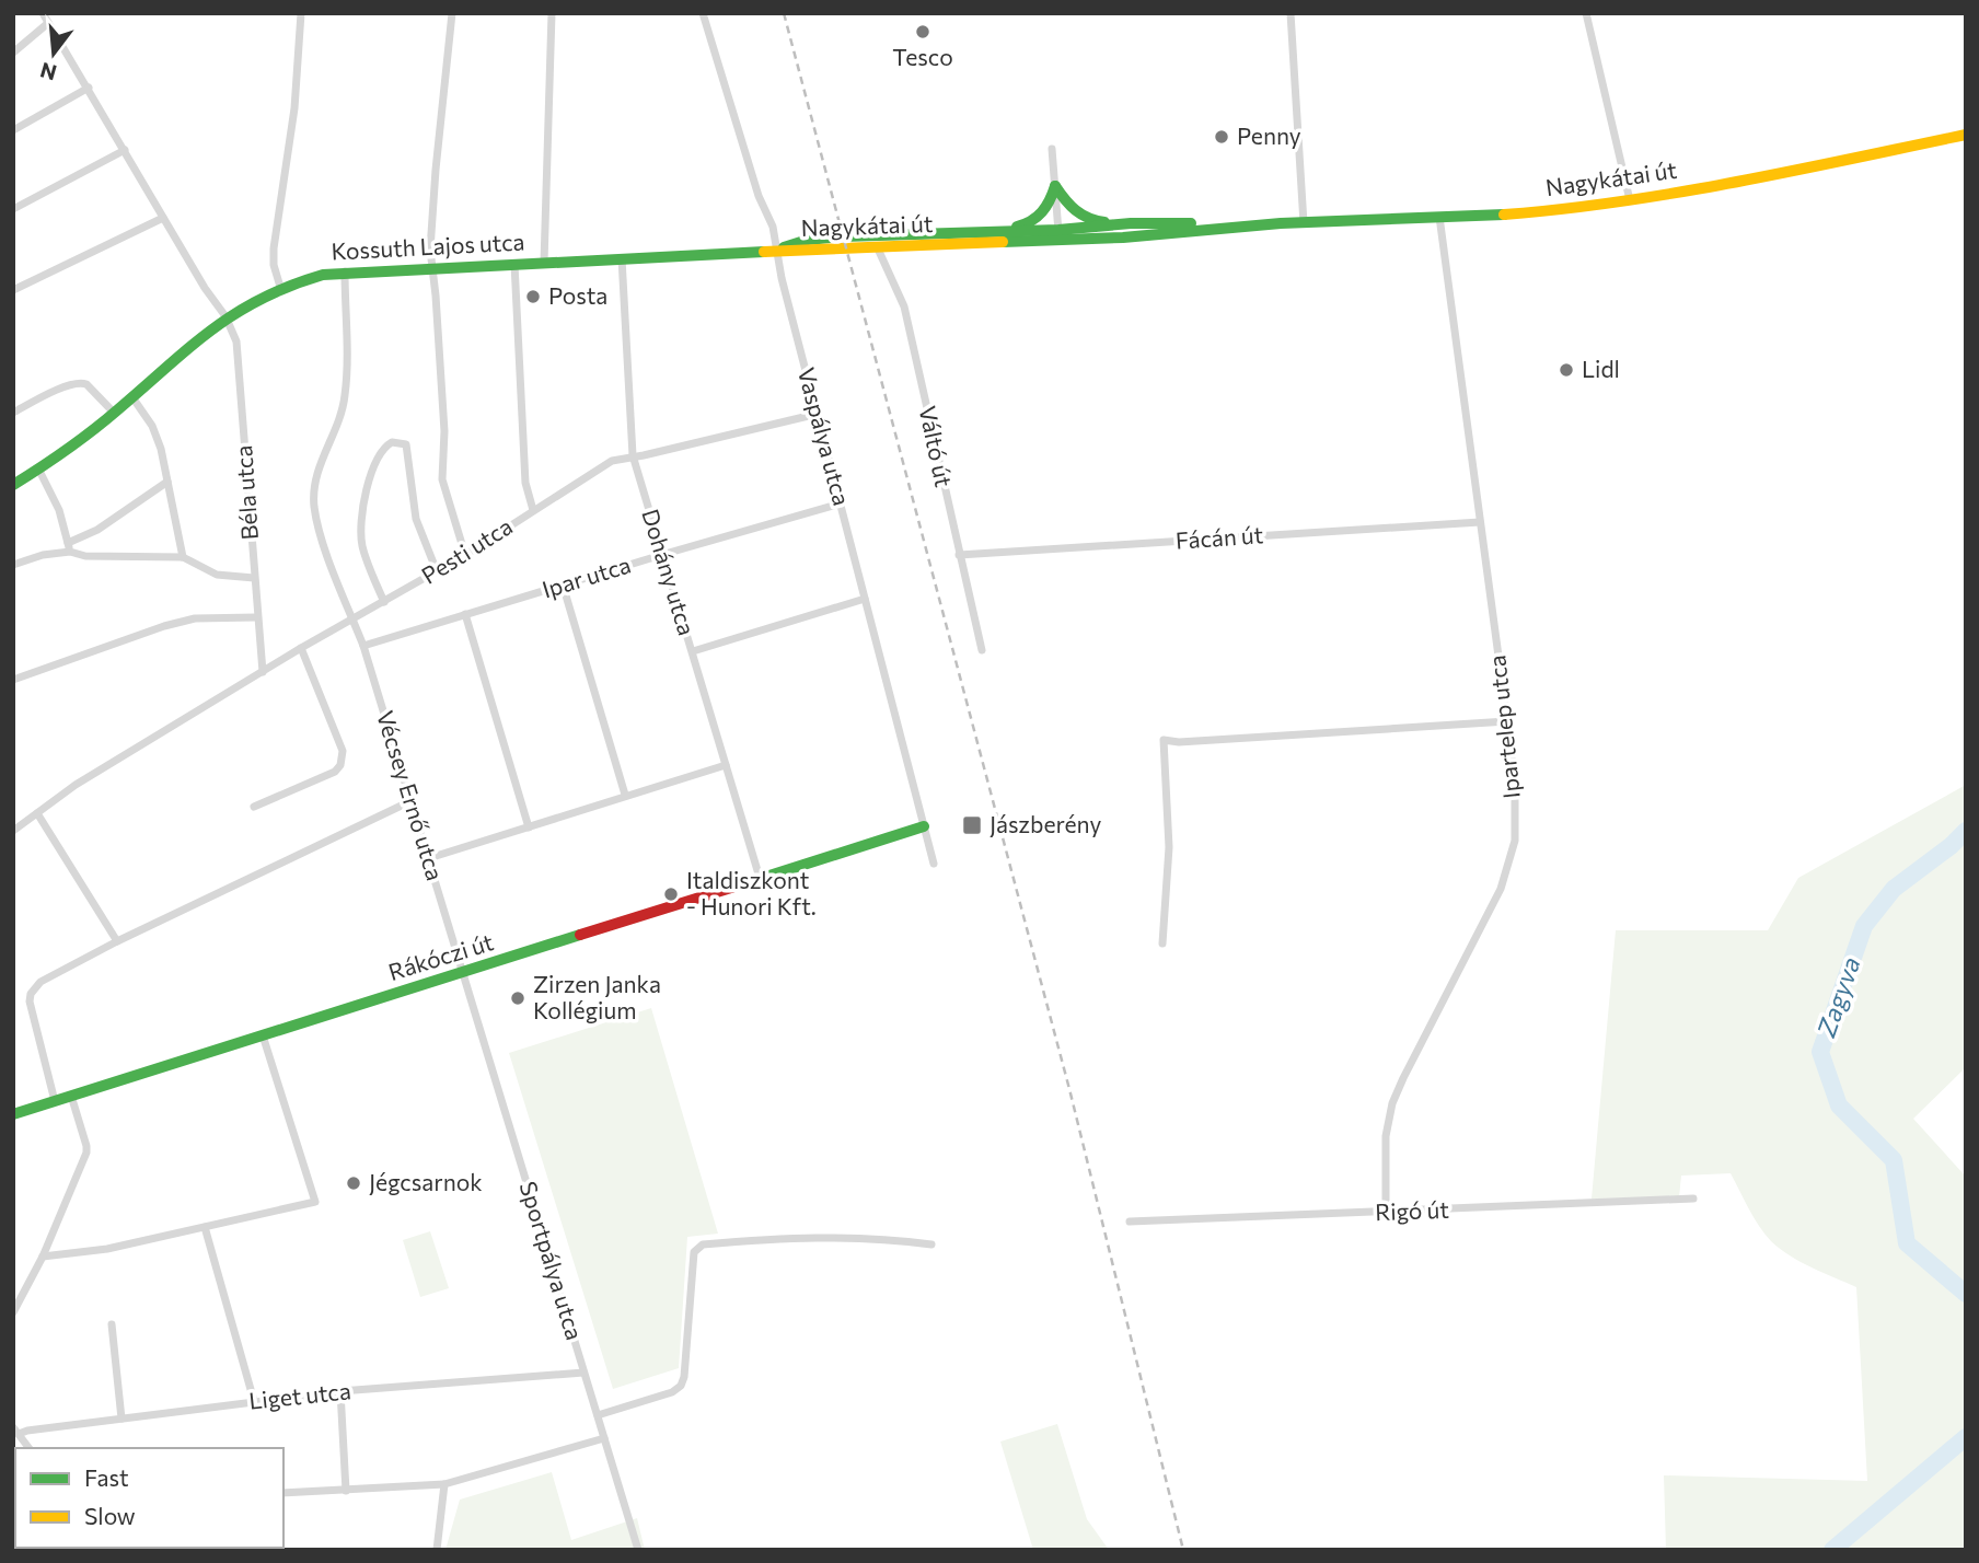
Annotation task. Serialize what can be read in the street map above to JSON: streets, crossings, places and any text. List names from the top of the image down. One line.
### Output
{"streets":{"street":["Nagykátai út","Kossuth Lajos utca","Vaspálya utca","Váltó út","Béla utca","Fácán út","Pesti utca","Dohány utca","Ipar utca","Ipartelep utca","Vécsey Ernő utca","Rákóczi út","Rigó út","Sportpálya utca","Liget utca"]},"crossings":[["Nagykátai út","Kossuth Lajos utca"],["Nagykátai út","Vaspálya utca"],["Nagykátai út","Váltó út"],["Nagykátai út","Ipartelep utca"],["Kossuth Lajos utca","Vaspálya utca"],["Kossuth Lajos utca","Béla utca"],["Kossuth Lajos utca","Dohány utca"],["Kossuth Lajos utca","Vécsey Ernő utca"],["Vaspálya utca","Pesti utca"],["Vaspálya utca","Ipar utca"],["Vaspálya utca","Rákóczi út"],["Váltó út","Fácán út"],["Béla utca","Pesti utca"],["Fácán út","Ipartelep utca"],["Pesti utca","Dohány utca"],["Pesti utca","Vécsey Ernő utca"],["Dohány utca","Ipar utca"],["Dohány utca","Rákóczi út"],["Ipar utca","Vécsey Ernő utca"],["Ipartelep utca","Rigó út"],["Vécsey Ernő utca","Rákóczi út"],["Vécsey Ernő utca","Sportpálya utca"],["Rákóczi út","Sportpálya utca"],["Sportpálya utca","Liget utca"]],"water":["Zagyva"],"places":{"other":["Tesco","Penny","Posta","Lidl","Italdiszkont - Hunori Kft.","Zirzen Janka Kollégium","Jégcsarnok"],"transit":["Jászberény"]},"legend":["Fast","Slow"],"north":"bottom"}
